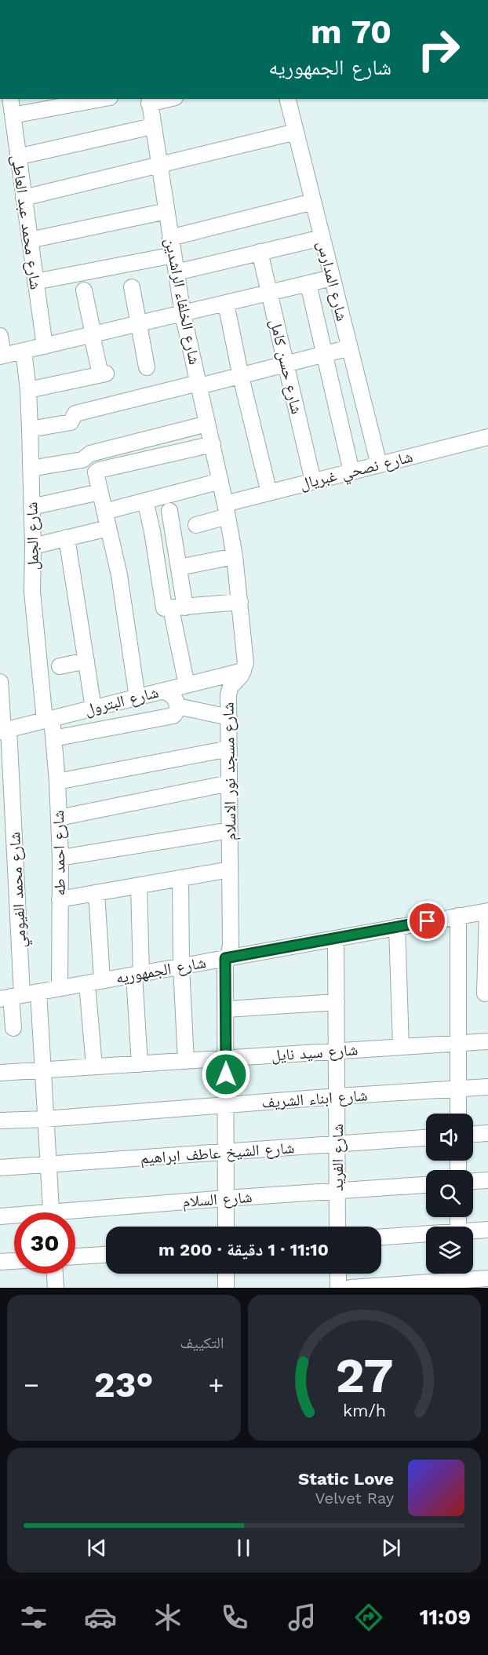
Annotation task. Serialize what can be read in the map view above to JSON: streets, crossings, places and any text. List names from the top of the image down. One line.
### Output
{"streets":{"street":["شارع محمد عبد العاطى","شارع المدارس","شارع الخلفاء الراشدين","شارع حسن كامل","شارع نصحي غبريال","شارع الجمل","شارع البترول","شارع مسجد نور الاسلام","شارع احمد طه","شارع محمد الفيومي","شارع الجمهوريه","شارع سيد نايل","شارع ابناء الشريف","شارع الشيخ عاطف ابراهيم","شارع الفريد","شارع السلام"]},"crossings":[["شارع المدارس","شارع نصحي غبريال"],["شارع الخلفاء الراشدين","شارع نصحي غبريال"],["شارع حسن كامل","شارع نصحي غبريال"],["شارع الجمل","شارع البترول"],["شارع الجمل","شارع احمد طه"],["شارع البترول","شارع مسجد نور الاسلام"],["شارع البترول","شارع احمد طه"],["شارع البترول","شارع محمد الفيومي"],["شارع مسجد نور الاسلام","شارع الجمهوريه"],["شارع مسجد نور الاسلام","شارع سيد نايل"],["شارع مسجد نور الاسلام","شارع ابناء الشريف"],["شارع مسجد نور الاسلام","شارع الشيخ عاطف ابراهيم"],["شارع مسجد نور الاسلام","شارع السلام"],["شارع احمد طه","شارع الجمهوريه"],["شارع محمد الفيومي","شارع الجمهوريه"],["شارع الجمهوريه","شارع الفريد"],["شارع سيد نايل","شارع الفريد"],["شارع ابناء الشريف","شارع الفريد"],["شارع الشيخ عاطف ابراهيم","شارع الفريد"],["شارع الفريد","شارع السلام"]],"page":{"turn":["70 m","شارع الجمهوريه"],"limit":"30","trip":"11:10 · 1 دقيقة · 200 m","tile":"التكييف","heat":["−","23°","+"],"song":["Static Love","Velvet Ray"],"tabs":"11:09","gauge":["27","km/h"]}}
